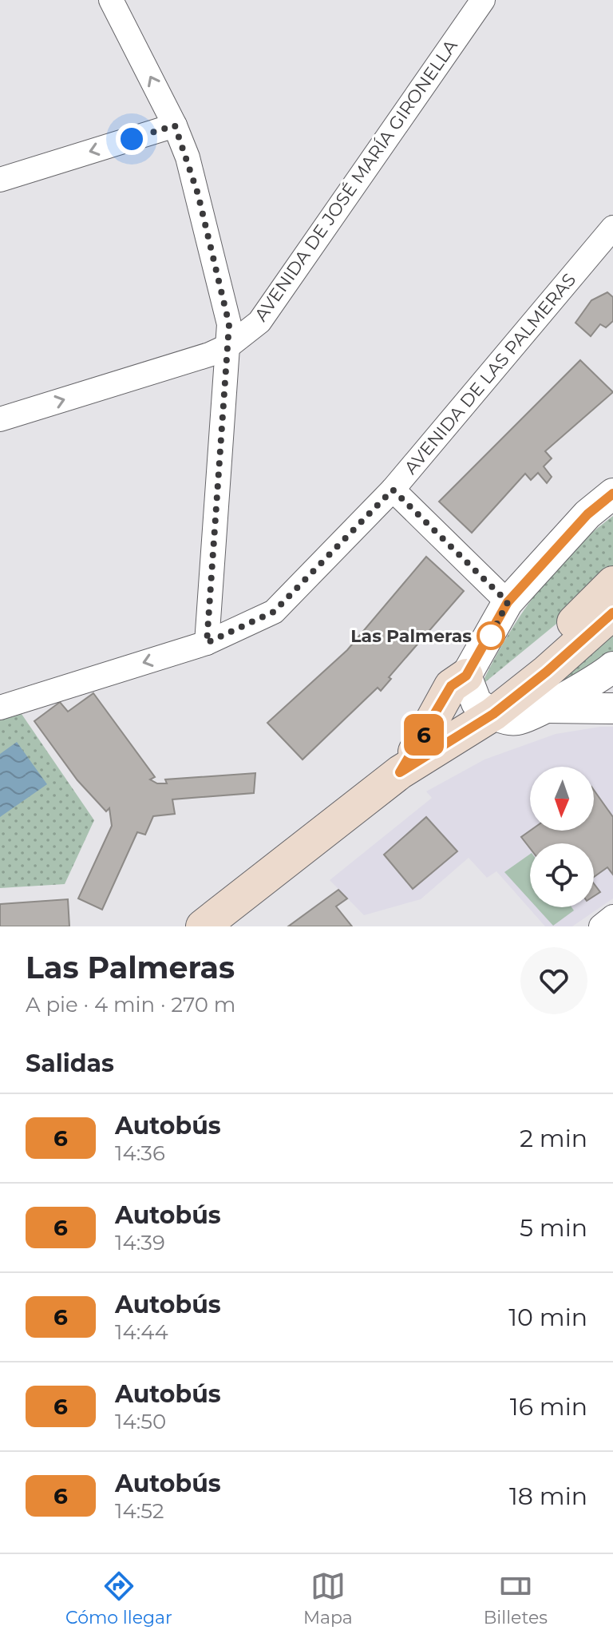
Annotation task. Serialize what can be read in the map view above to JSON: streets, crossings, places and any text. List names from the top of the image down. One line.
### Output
{"streets":{"street":["AVENIDA DE JOSÉ MARÍA GIRONELLA","AVENIDA DE LAS PALMERAS"]},"one_way":["AVENIDA DE JOSÉ MARÍA GIRONELLA"],"places":["Las Palmeras"],"lines":["bus line 6"],"north":"bottom","page":{"on_map":"6","heading":[["Las Palmeras","A pie · 4 min · 270 m"],"Salidas"],"list":[{"mark":"6","name":"Autobús","note":"14:36","value":"2 min"},{"mark":"6","name":"Autobús","note":"14:39","value":"5 min"},{"mark":"6","name":"Autobús","note":"14:44","value":"10 min"},{"mark":"6","name":"Autobús","note":"14:50","value":"16 min"},{"mark":"6","name":"Autobús","note":"14:52","value":"18 min"}],"tabs":["Cómo llegar","Mapa","Billetes"]}}
